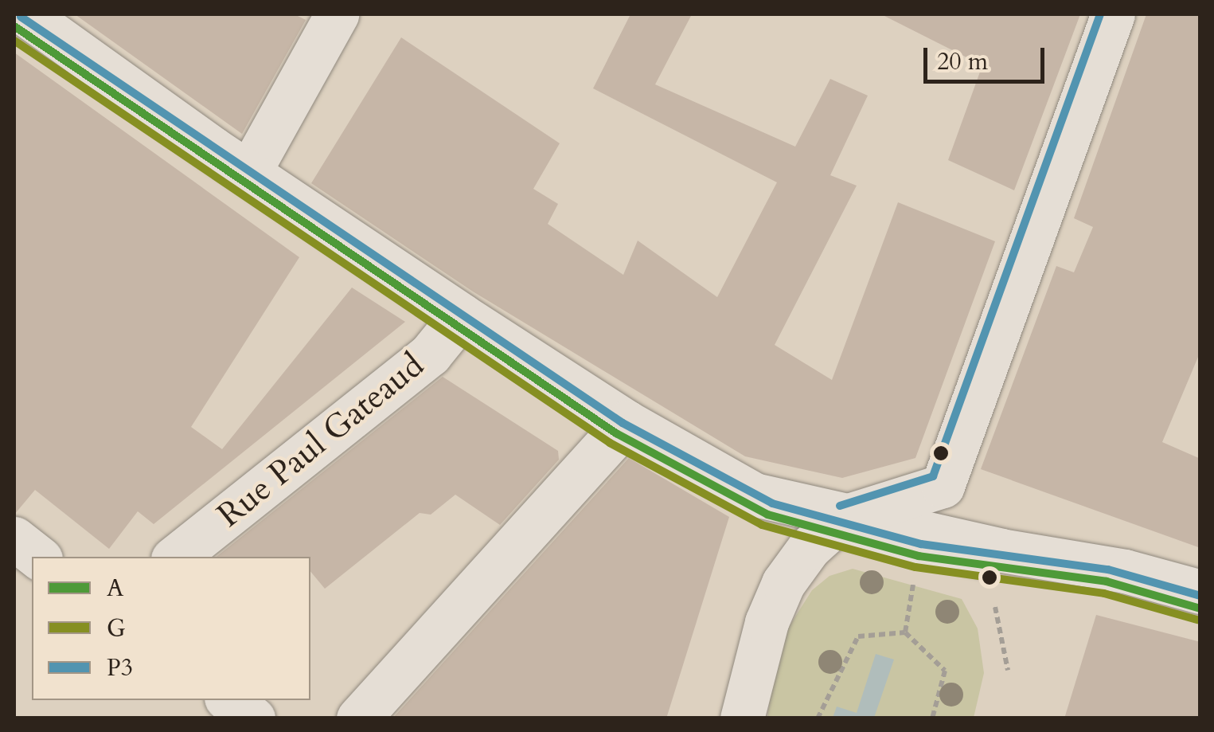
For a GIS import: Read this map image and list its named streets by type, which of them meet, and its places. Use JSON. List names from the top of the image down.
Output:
{
  "streets": {
    "street": ["Rue Paul Gateaud"]
  },
  "lines": ["transit line P3", "transit line A", "transit line G"],
  "legend": ["A", "G", "P3"],
  "scale_bar": "20 m"
}
